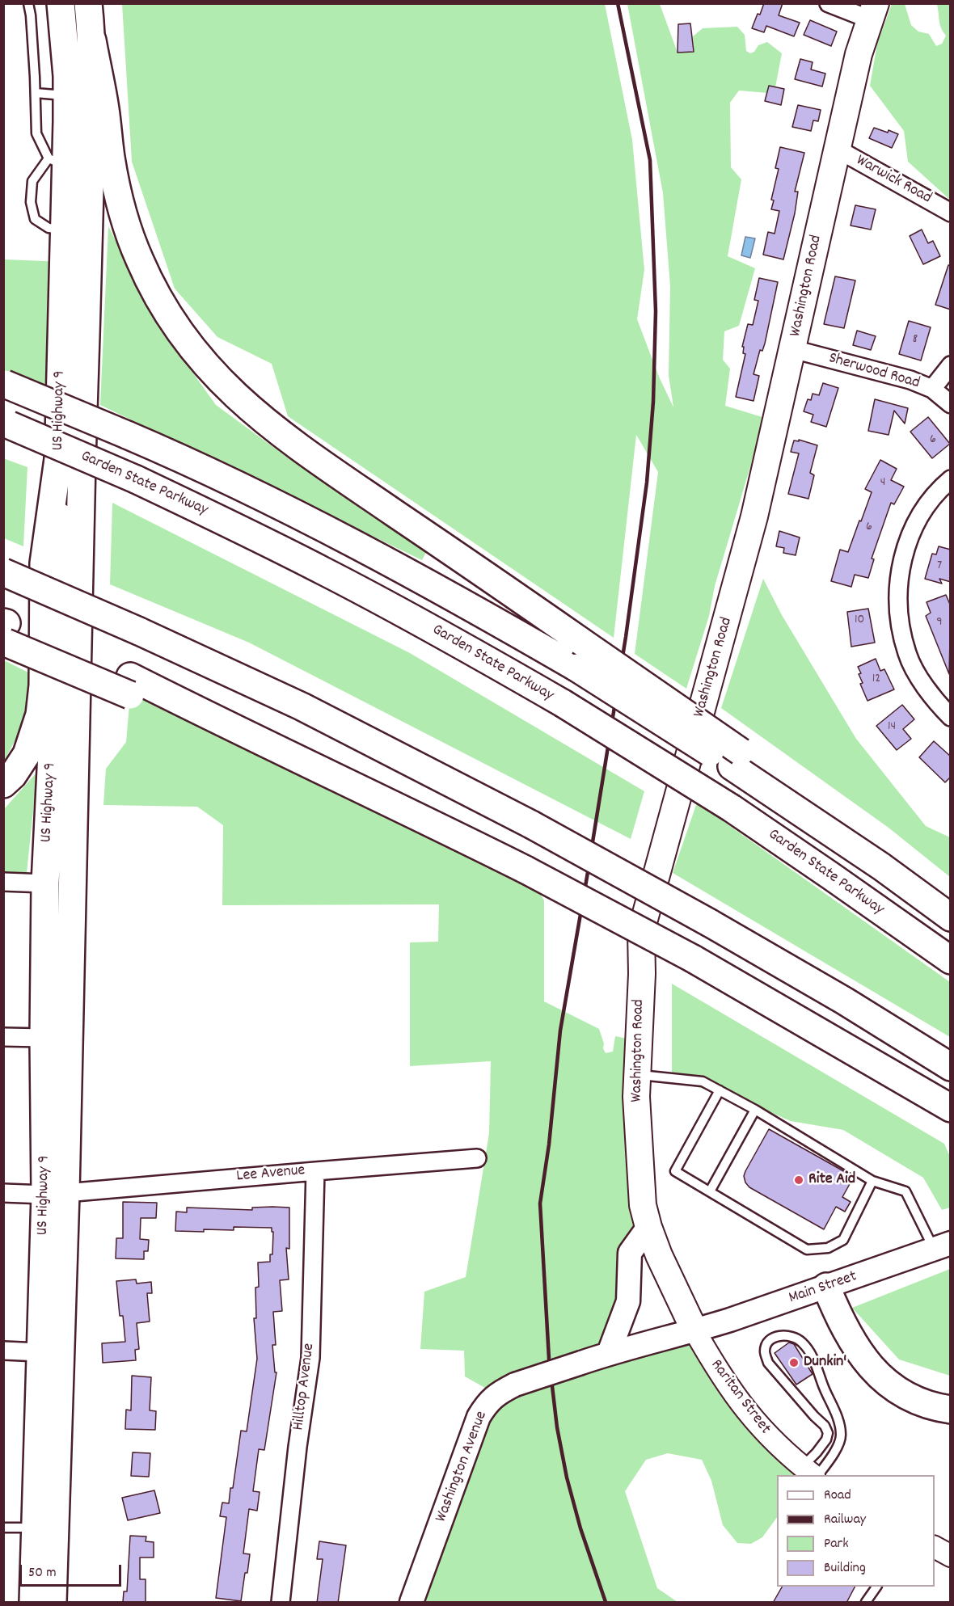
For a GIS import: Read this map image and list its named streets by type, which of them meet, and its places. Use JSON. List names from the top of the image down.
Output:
{
  "streets": {
    "highway": ["US Highway 9", "Garden State Parkway"],
    "main road": ["Washington Road", "Main Street", "Washington Avenue"],
    "street": [
      "Warwick Road",
      "Sherwood Road",
      "Lee Avenue",
      "Hilltop Avenue",
      "Raritan Street"
    ]
  },
  "crossings": [
    ["Warwick Road", "Washington Road"],
    ["Washington Road", "Sherwood Road"],
    ["Washington Road", "Main Street"],
    ["Washington Road", "Raritan Street"],
    ["Washington Road", "Washington Avenue"],
    ["US Highway 9", "Lee Avenue"],
    ["Lee Avenue", "Hilltop Avenue"],
    ["Main Street", "Raritan Street"],
    ["Main Street", "Washington Avenue"],
    ["Raritan Street", "Washington Avenue"]
  ],
  "places": ["Rite Aid", "Dunkin'"],
  "house_numbers": [
    "8",
    "6",
    "4",
    "6",
    "7",
    "10",
    "9",
    "12",
    "14"
  ],
  "legend": [
    "Road",
    "Railway",
    "Park",
    "Building"
  ],
  "scale_bar": "50 m"
}
